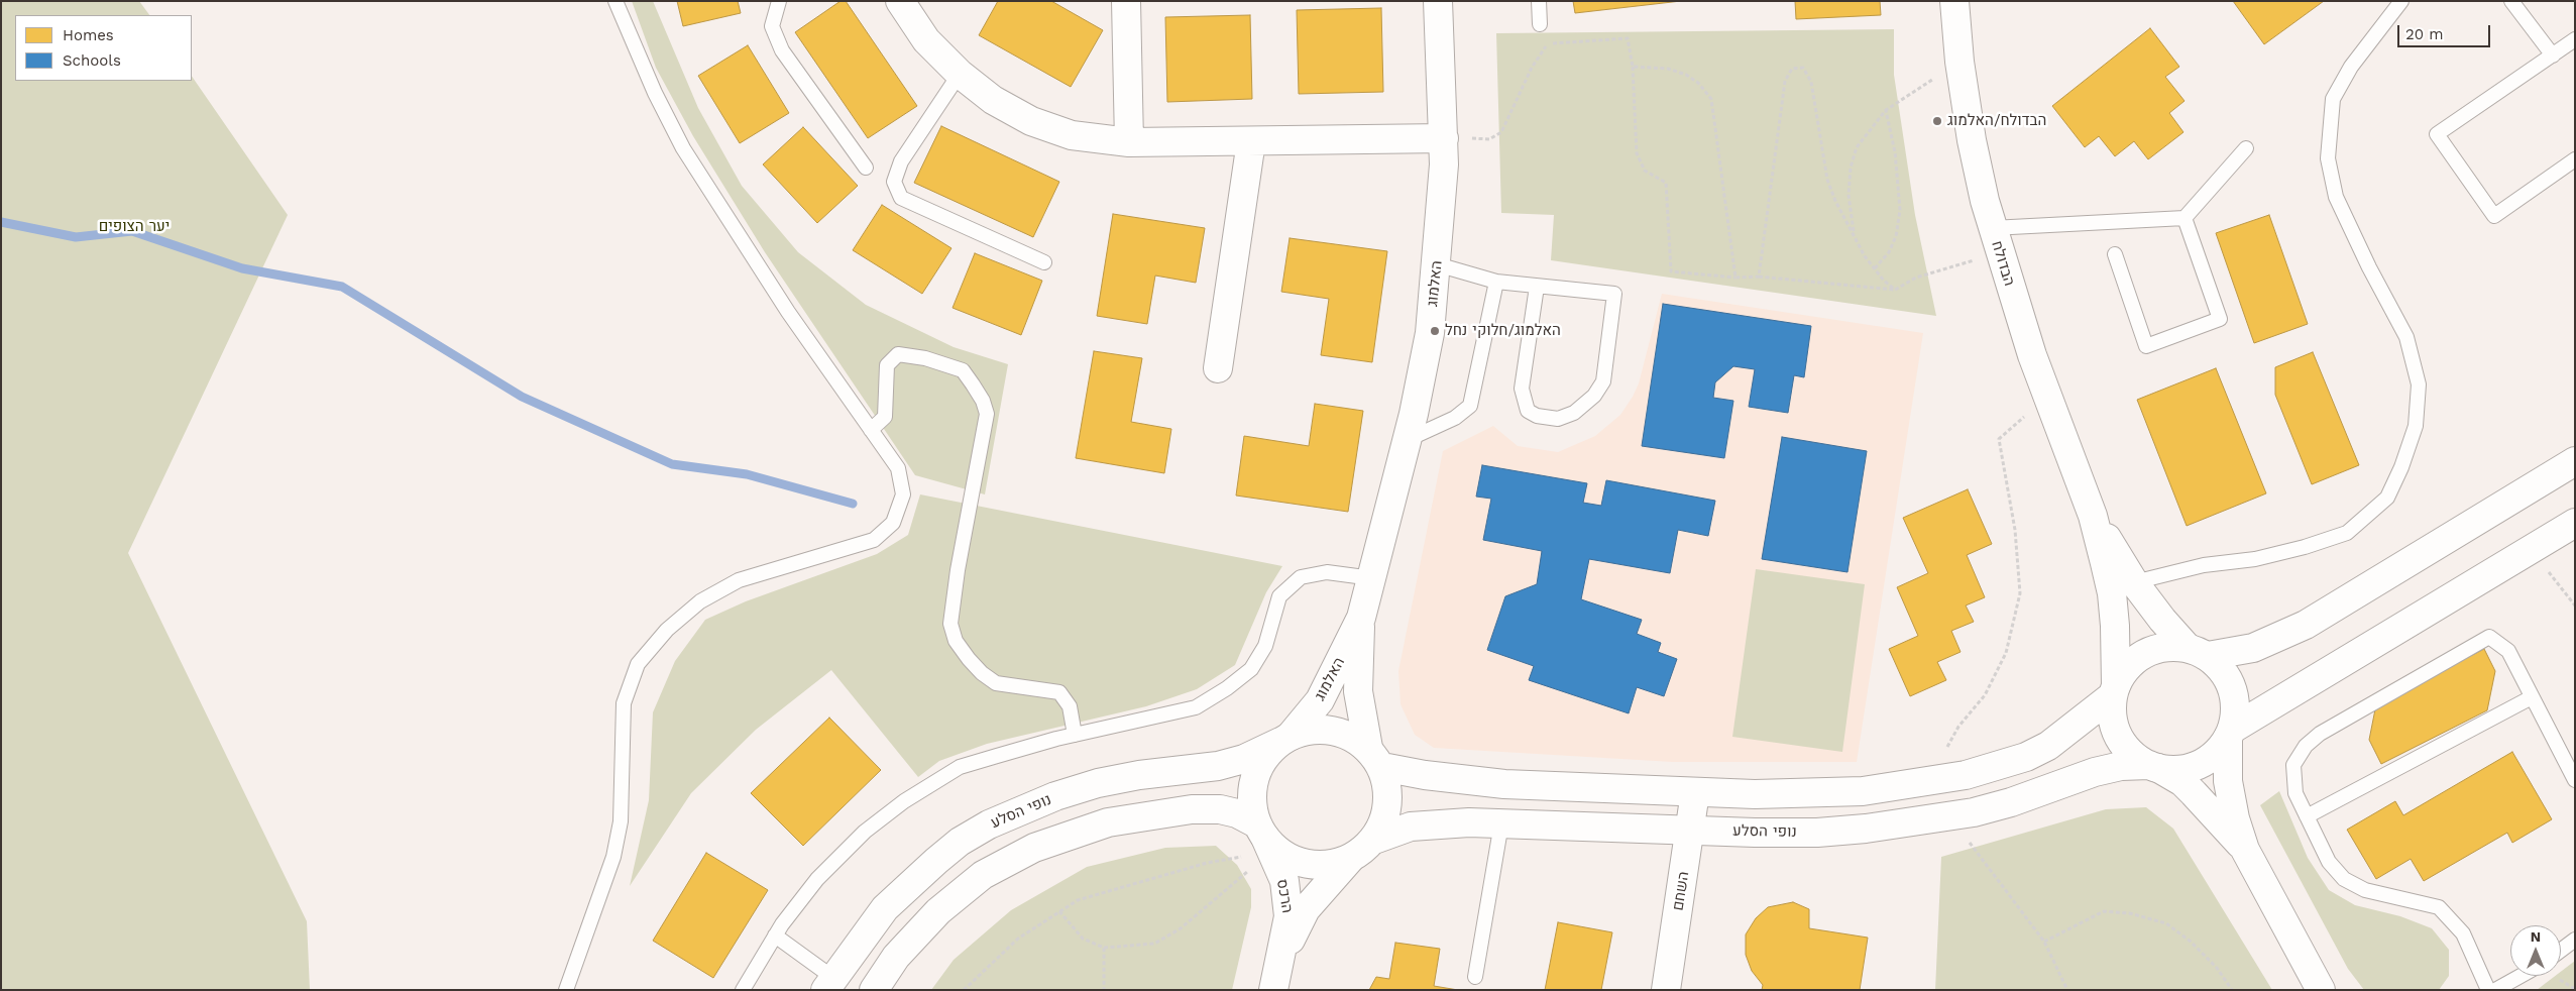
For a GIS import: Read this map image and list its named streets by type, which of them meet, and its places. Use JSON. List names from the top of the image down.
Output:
{
  "streets": {
    "street": [
      "הבדולח",
      "האלמוג",
      "נופי הסלע",
      "השחם",
      "הרכס"
    ]
  },
  "crossings": [
    ["הבדולח", "נופי הסלע"],
    ["האלמוג", "נופי הסלע"],
    ["האלמוג", "הרכס"],
    ["נופי הסלע", "השחם"],
    ["נופי הסלע", "הרכס"]
  ],
  "parks": ["יער הצופים"],
  "places": ["הבדולח/האלמוג", "האלמוג/חלוקי נחל"],
  "legend": ["Homes", "Schools"],
  "scale_bar": "20 m",
  "north": "top"
}
